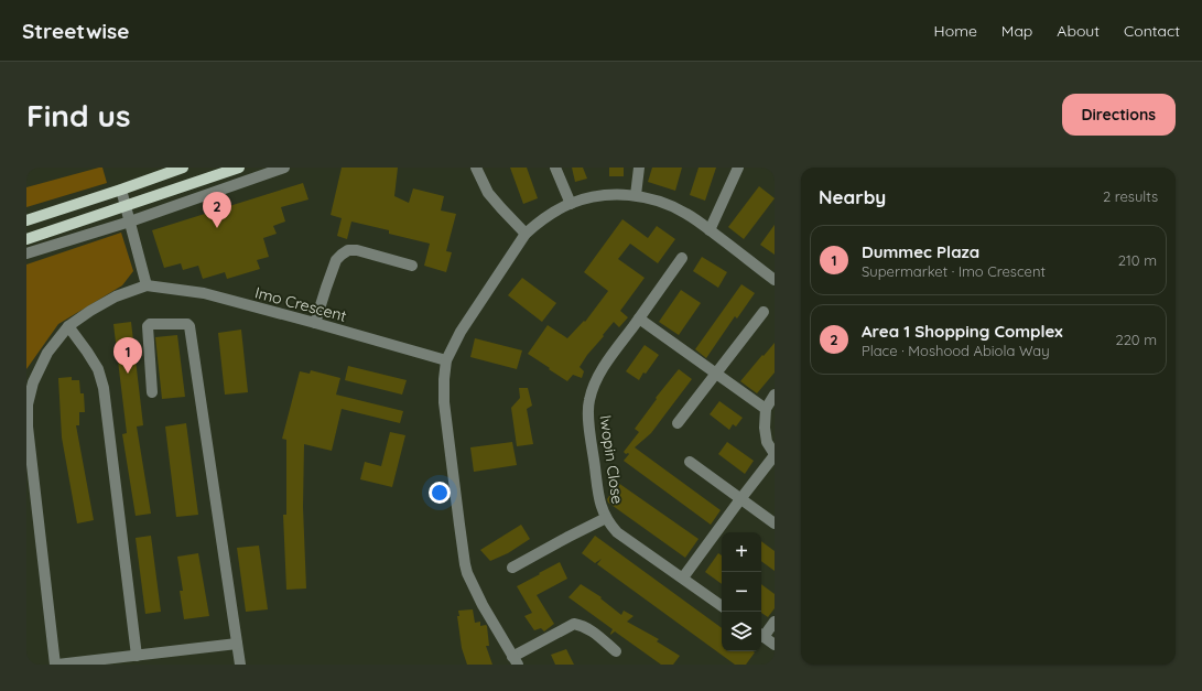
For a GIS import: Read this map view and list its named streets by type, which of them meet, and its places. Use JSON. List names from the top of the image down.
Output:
{
  "streets": {
    "street": ["Imo Crescent", "Iwopin Close"]
  },
  "page": {
    "header": "Streetwise",
    "nav": [
      "Home",
      "Map",
      "About",
      "Contact"
    ],
    "buttons": "Directions",
    "title": "Find us",
    "heading": ["Nearby", "2 results"],
    "pins": ["2", "1"],
    "list": [
      {
        "mark": "1",
        "name": "Dummec Plaza",
        "note": "Supermarket · Imo Crescent",
        "value": "210 m"
      },
      {
        "mark": "2",
        "name": "Area 1 Shopping Complex",
        "note": "Place · Moshood Abiola Way",
        "value": "220 m"
      }
    ],
    "map_buttons": ["+", "−"]
  }
}
